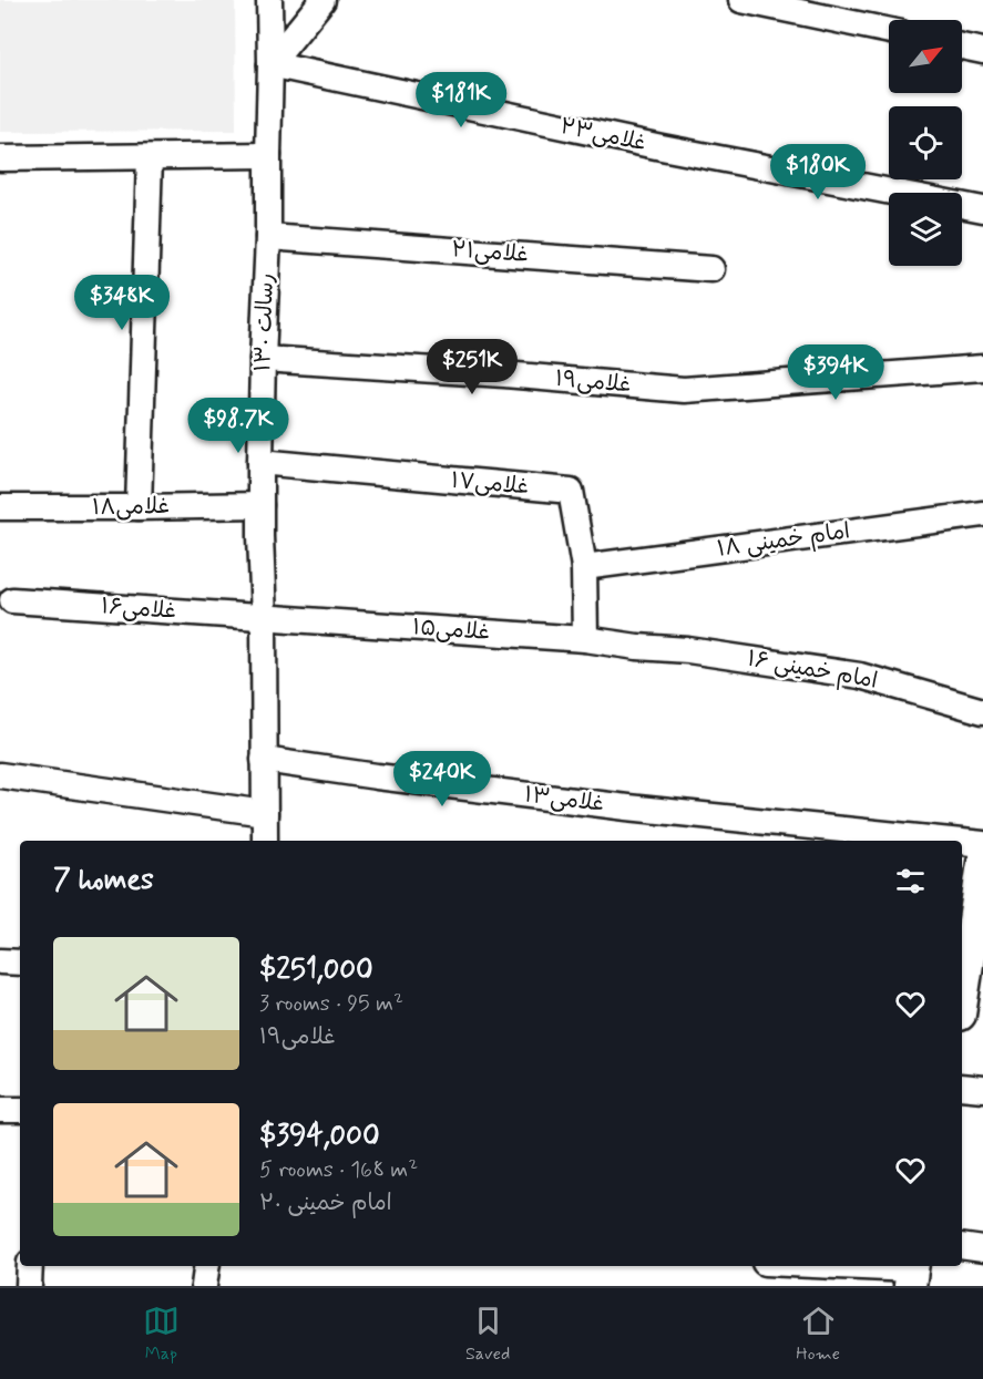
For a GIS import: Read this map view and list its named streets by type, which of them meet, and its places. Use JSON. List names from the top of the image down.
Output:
{
  "streets": {
    "street": [
      "غلامی۲۳",
      "غلامی۲۱",
      "رسالت ۱۳۰",
      "غلامی۱۹",
      "غلامی۱۷",
      "غلامی۱۸",
      "امام خمینی ۱۸",
      "غلامی۱۶",
      "غلامی۱۵",
      "امام خمینی ۱۶",
      "غلامی۱۳"
    ]
  },
  "crossings": [
    ["غلامی۲۳", "رسالت ۱۳۰"],
    ["غلامی۲۱", "رسالت ۱۳۰"],
    ["رسالت ۱۳۰", "غلامی۱۹"],
    ["رسالت ۱۳۰", "غلامی۱۷"],
    ["رسالت ۱۳۰", "غلامی۱۸"],
    ["رسالت ۱۳۰", "غلامی۱۶"],
    ["رسالت ۱۳۰", "غلامی۱۵"],
    ["رسالت ۱۳۰", "غلامی۱۳"],
    ["غلامی۱۷", "امام خمینی ۱۸"],
    ["غلامی۱۷", "غلامی۱۵"],
    ["غلامی۱۶", "غلامی۱۵"],
    ["غلامی۱۵", "امام خمینی ۱۶"]
  ],
  "north": "top right",
  "page": {
    "price": [
      "$181K",
      "$180K",
      "$348K",
      "$251K",
      "$394K",
      "$98.7K",
      "$240K"
    ],
    "heading": "7 homes",
    "list": [
      {
        "name": "$251,000",
        "note": "3 rooms · 95 m² · غلامی۱۹"
      },
      {
        "name": "$394,000",
        "note": "5 rooms · 168 m² · امام خمینی ۲۰"
      }
    ],
    "tabs": ["Map", "Saved", "Home"]
  }
}
